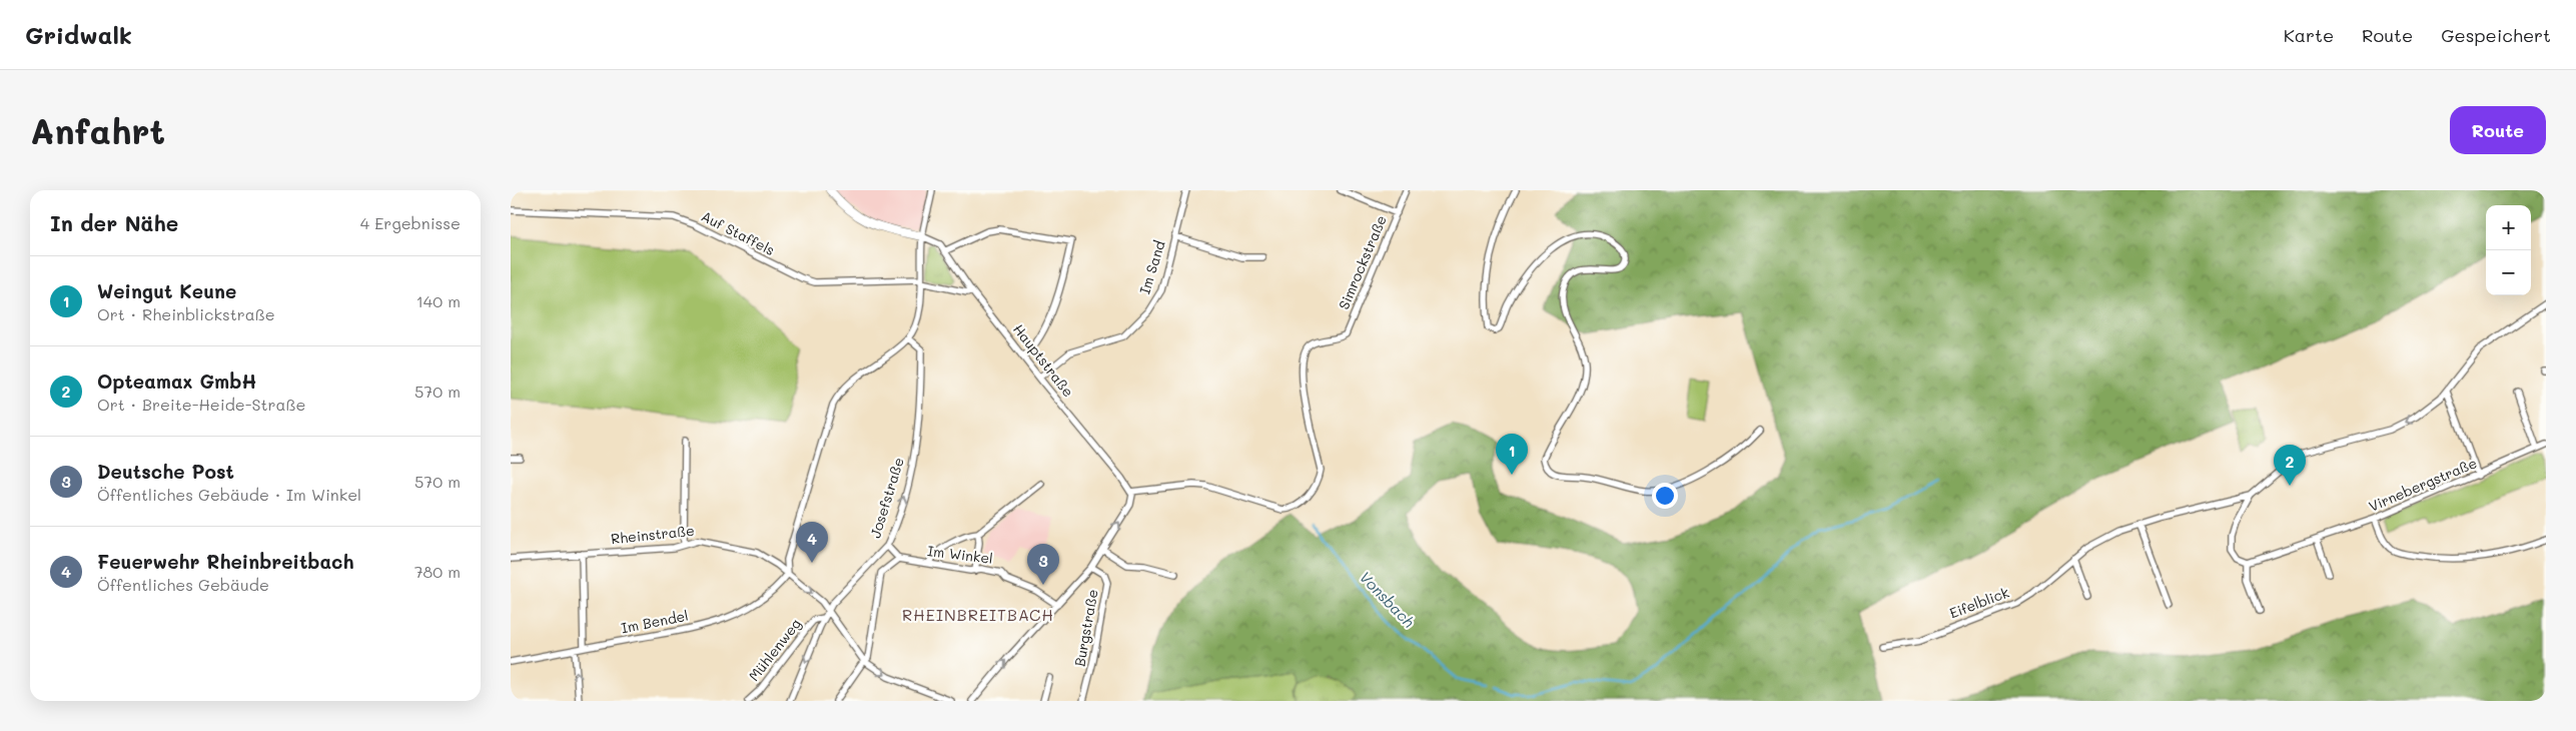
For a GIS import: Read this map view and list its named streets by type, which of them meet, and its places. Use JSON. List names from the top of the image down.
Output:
{
  "streets": {
    "street": [
      "Auf Staffels",
      "Simrockstraße",
      "Im Sand",
      "Hauptstraße",
      "Virnebergstraße",
      "Josefstraße",
      "Rheinstraße",
      "Im Winkel",
      "Eifelblick",
      "Im Bendel",
      "Burgstraße",
      "Mühlenweg"
    ]
  },
  "crossings": [
    ["Auf Staffels", "Hauptstraße"],
    ["Simrockstraße", "Hauptstraße"],
    ["Im Sand", "Hauptstraße"],
    ["Josefstraße", "Rheinstraße"],
    ["Josefstraße", "Mühlenweg"],
    ["Rheinstraße", "Im Bendel"]
  ],
  "districts": ["RHEINBREITBACH"],
  "water": ["Vonsbach"],
  "page": {
    "header": "Gridwalk",
    "nav": ["Karte", "Route", "Gespeichert"],
    "buttons": "Route",
    "title": "Anfahrt",
    "heading": ["In der Nähe", "4 Ergebnisse"],
    "map_buttons": ["+", "−"],
    "list": [
      {
        "mark": "1",
        "name": "Weingut Keune",
        "note": "Ort · Rheinblickstraße",
        "value": "140 m"
      },
      {
        "mark": "2",
        "name": "Opteamax GmbH",
        "note": "Ort · Breite-Heide-Straße",
        "value": "570 m"
      },
      {
        "mark": "3",
        "name": "Deutsche Post",
        "note": "Öffentliches Gebäude · Im Winkel",
        "value": "570 m"
      },
      {
        "mark": "4",
        "name": "Feuerwehr Rheinbreitbach",
        "note": "Öffentliches Gebäude",
        "value": "780 m"
      }
    ],
    "pins": [
      "1",
      "2",
      "4",
      "3"
    ]
  }
}
